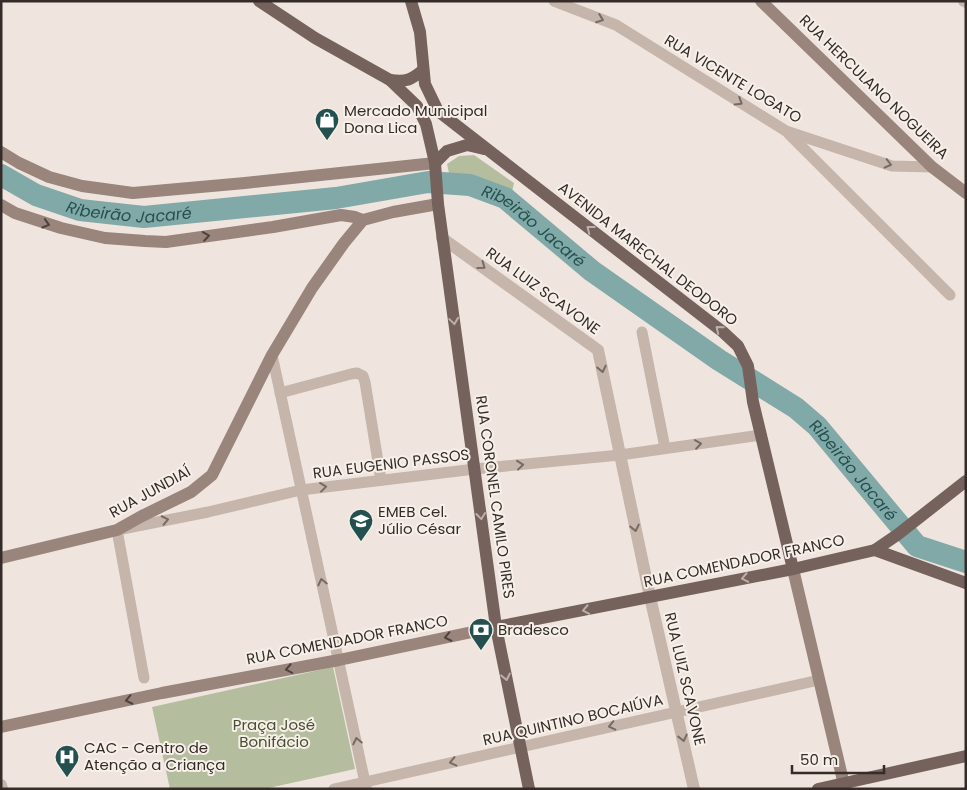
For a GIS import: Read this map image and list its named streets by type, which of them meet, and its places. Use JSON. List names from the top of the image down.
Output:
{
  "streets": {
    "main road": [
      "RUA HERCULANO NOGUEIRA",
      "AVENIDA MARECHAL DEODORO",
      "RUA JUNDIAÍ",
      "RUA CORONEL CAMILO PIRES",
      "RUA COMENDADOR FRANCO"
    ],
    "street": [
      "RUA VICENTE LOGATO",
      "RUA LUIZ SCAVONE",
      "RUA EUGENIO PASSOS",
      "RUA QUINTINO BOCAIÚVA"
    ]
  },
  "crossings": [
    ["RUA VICENTE LOGATO", "RUA HERCULANO NOGUEIRA"],
    ["AVENIDA MARECHAL DEODORO", "RUA EUGENIO PASSOS"],
    ["AVENIDA MARECHAL DEODORO", "RUA COMENDADOR FRANCO"],
    ["AVENIDA MARECHAL DEODORO", "RUA QUINTINO BOCAIÚVA"],
    ["RUA LUIZ SCAVONE", "RUA EUGENIO PASSOS"],
    ["RUA LUIZ SCAVONE", "RUA CORONEL CAMILO PIRES"],
    ["RUA LUIZ SCAVONE", "RUA COMENDADOR FRANCO"],
    ["RUA LUIZ SCAVONE", "RUA QUINTINO BOCAIÚVA"],
    ["RUA EUGENIO PASSOS", "RUA JUNDIAÍ"],
    ["RUA EUGENIO PASSOS", "RUA CORONEL CAMILO PIRES"],
    ["RUA CORONEL CAMILO PIRES", "RUA COMENDADOR FRANCO"],
    ["RUA CORONEL CAMILO PIRES", "RUA QUINTINO BOCAIÚVA"]
  ],
  "one_way": [
    "AVENIDA MARECHAL DEODORO",
    "RUA LUIZ SCAVONE",
    "RUA EUGENIO PASSOS",
    "RUA CORONEL CAMILO PIRES",
    "RUA COMENDADOR FRANCO",
    "RUA QUINTINO BOCAIÚVA"
  ],
  "water": ["Ribeirão Jacaré"],
  "parks": ["Praça José Bonifácio"],
  "places": {
    "shop": ["Mercado Municipal Dona Lica"],
    "school or university": ["EMEB Cel. Júlio César"],
    "bank": ["Bradesco"],
    "hospital": ["CAC - Centro de Atenção a Criança"]
  },
  "scale_bar": "50 m"
}
